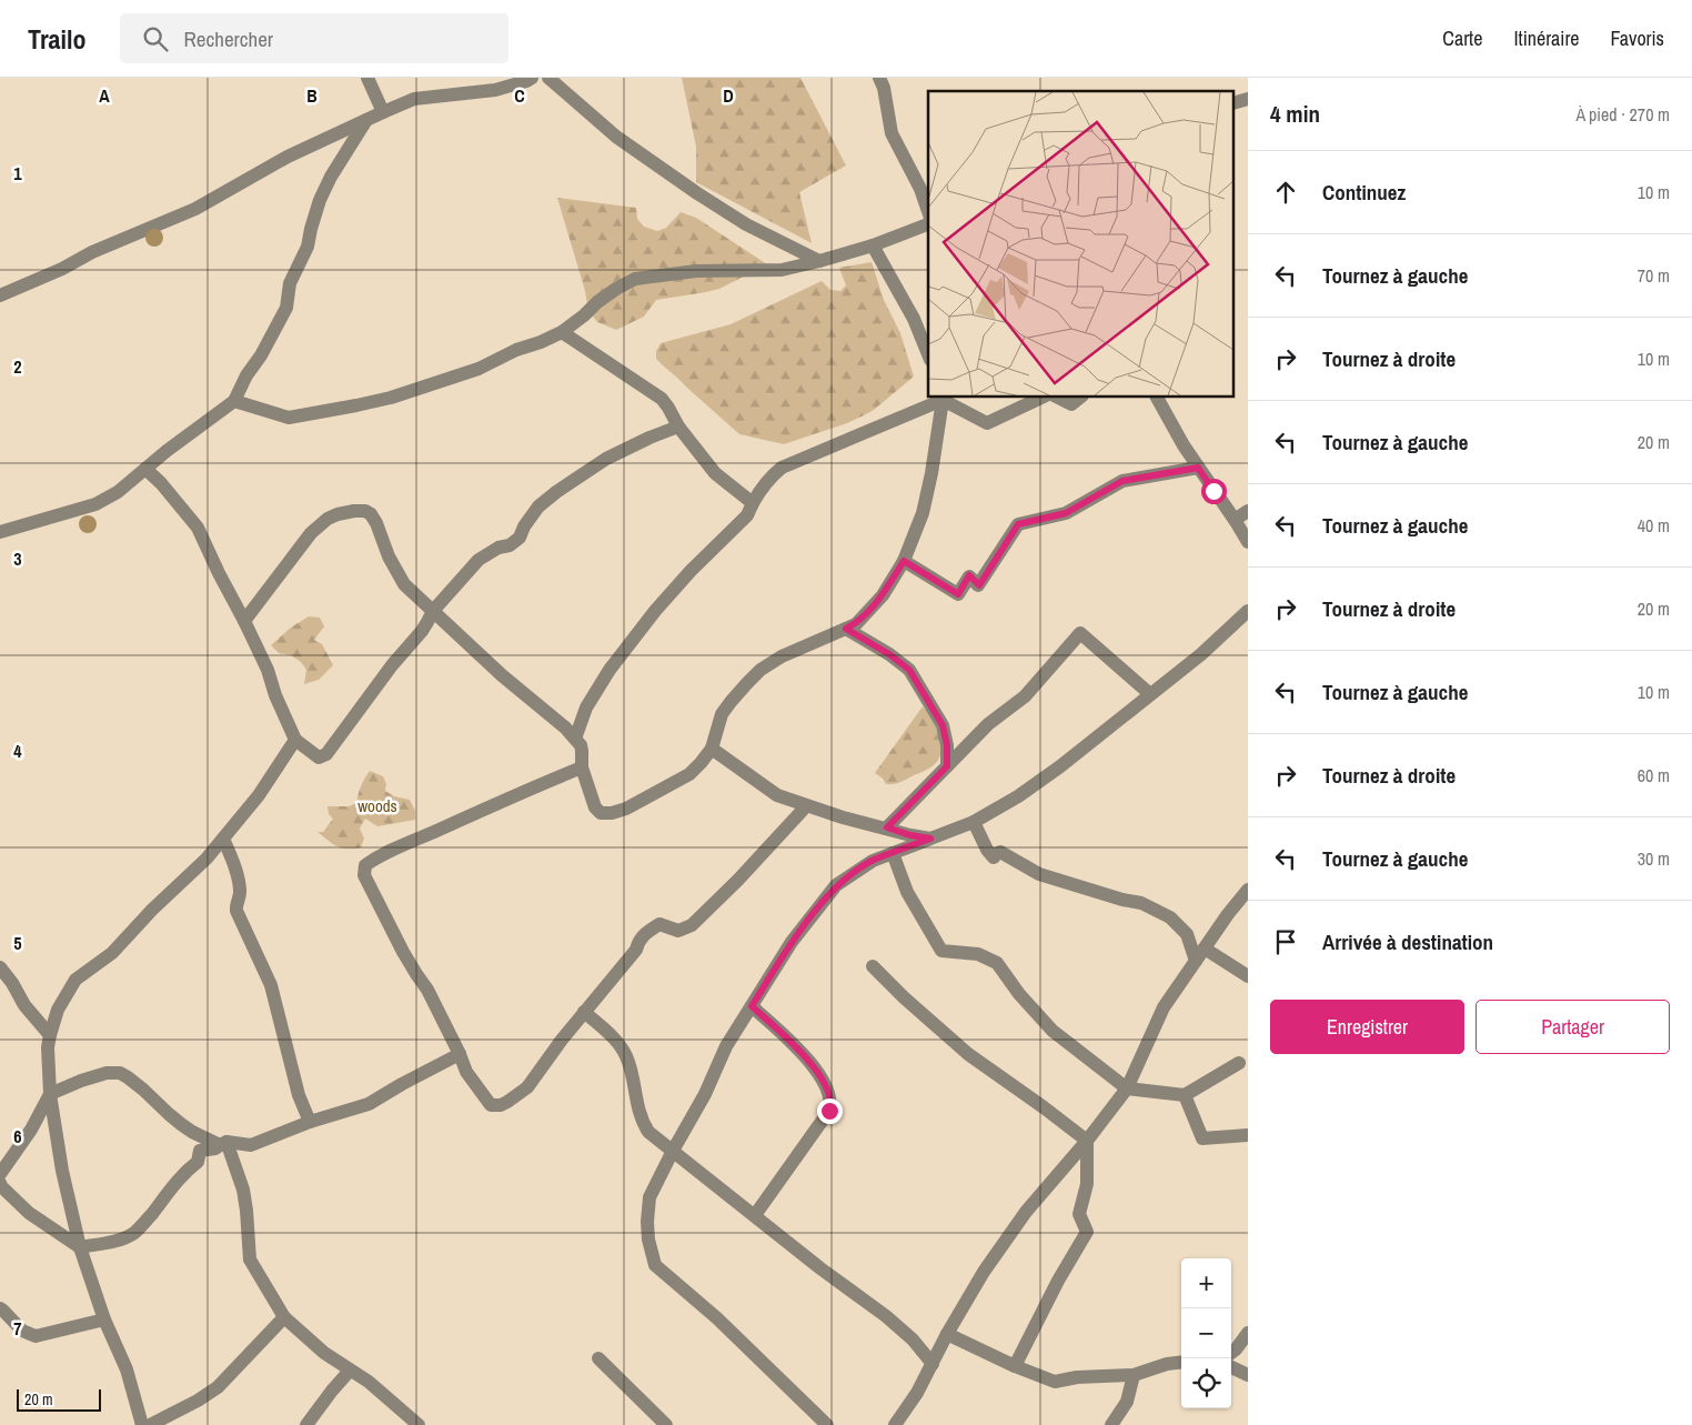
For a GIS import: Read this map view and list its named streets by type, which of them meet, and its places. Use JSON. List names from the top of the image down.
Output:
{
  "parks": ["woods"],
  "scale_bar": "20 m",
  "page": {
    "header": "Trailo",
    "search": "Rechercher",
    "nav": ["Carte", "Itinéraire", "Favoris"],
    "heading": ["4 min", "À pied · 270 m"],
    "list": [
      ["Continuez", "10 m"],
      ["Tournez à gauche", "70 m"],
      ["Tournez à droite", "10 m"],
      ["Tournez à gauche", "20 m"],
      ["Tournez à gauche", "40 m"],
      ["Tournez à droite", "20 m"],
      ["Tournez à gauche", "10 m"],
      ["Tournez à droite", "60 m"],
      ["Tournez à gauche", "30 m"],
      "Arrivée à destination"
    ],
    "buttons": ["Enregistrer", "Partager"],
    "map_buttons": ["+", "−"],
    "scale": "20 m"
  },
  "grid": {
    "columns": [
      "A",
      "B",
      "C",
      "D"
    ],
    "rows": [
      "1",
      "2",
      "3",
      "4",
      "5",
      "6",
      "7"
    ]
  }
}
